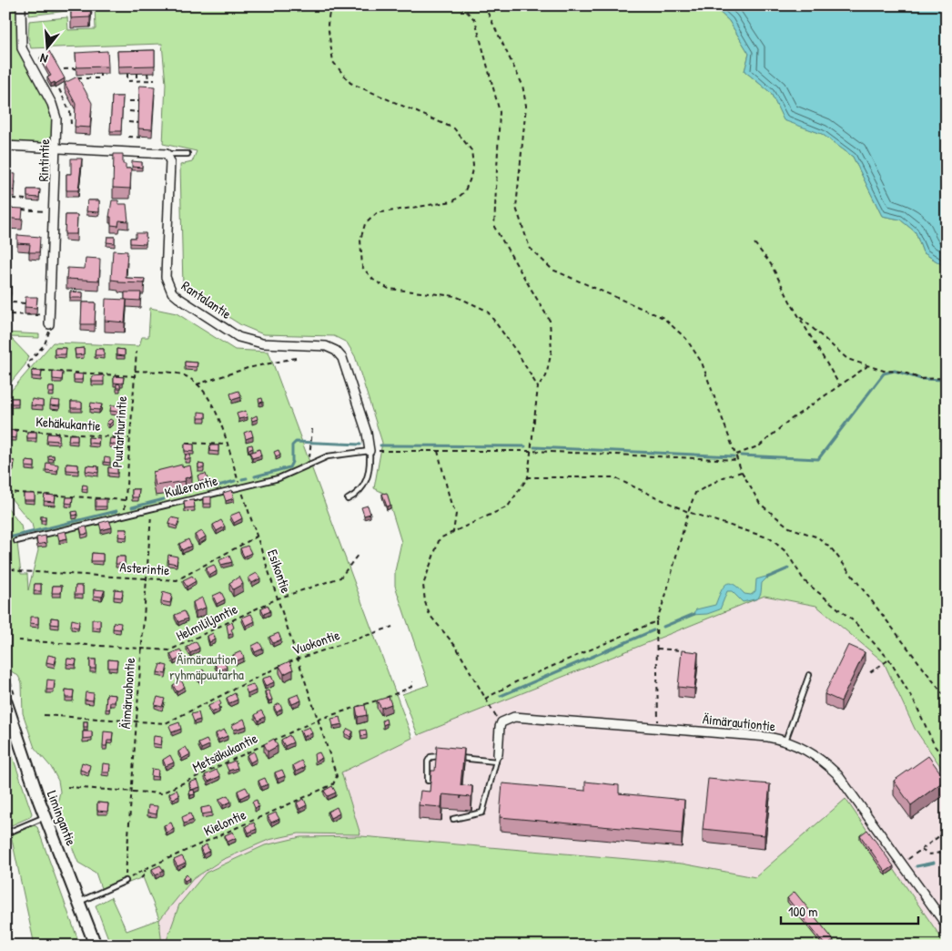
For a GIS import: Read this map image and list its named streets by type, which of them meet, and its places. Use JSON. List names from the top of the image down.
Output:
{
  "streets": {
    "main road": ["Limingantie"],
    "street": ["Rintintie", "Rantalantie", "Äimärautiontie"],
    "lane": ["Kullerontie"],
    "path": [
      "Kehäkukantie",
      "Puutarhurintie",
      "Asterintie",
      "Esikontie",
      "Helmililjantie",
      "Vuokontie",
      "Äimäruohontie",
      "Metsäkukantie",
      "Kielontie"
    ]
  },
  "crossings": [
    ["Rantalantie", "Kullerontie"],
    ["Kehäkukantie", "Puutarhurintie"],
    ["Puutarhurintie", "Kullerontie"],
    ["Puutarhurintie", "Esikontie"],
    ["Kullerontie", "Esikontie"],
    ["Kullerontie", "Äimäruohontie"],
    ["Asterintie", "Esikontie"],
    ["Asterintie", "Äimäruohontie"],
    ["Esikontie", "Helmililjantie"],
    ["Esikontie", "Vuokontie"],
    ["Esikontie", "Metsäkukantie"],
    ["Esikontie", "Kielontie"],
    ["Helmililjantie", "Äimäruohontie"],
    ["Vuokontie", "Äimäruohontie"],
    ["Äimäruohontie", "Metsäkukantie"],
    ["Äimäruohontie", "Kielontie"]
  ],
  "parks": ["Äimäraution ryhmäpuutarha"],
  "scale_bar": "100 m",
  "north": "bottom"
}
